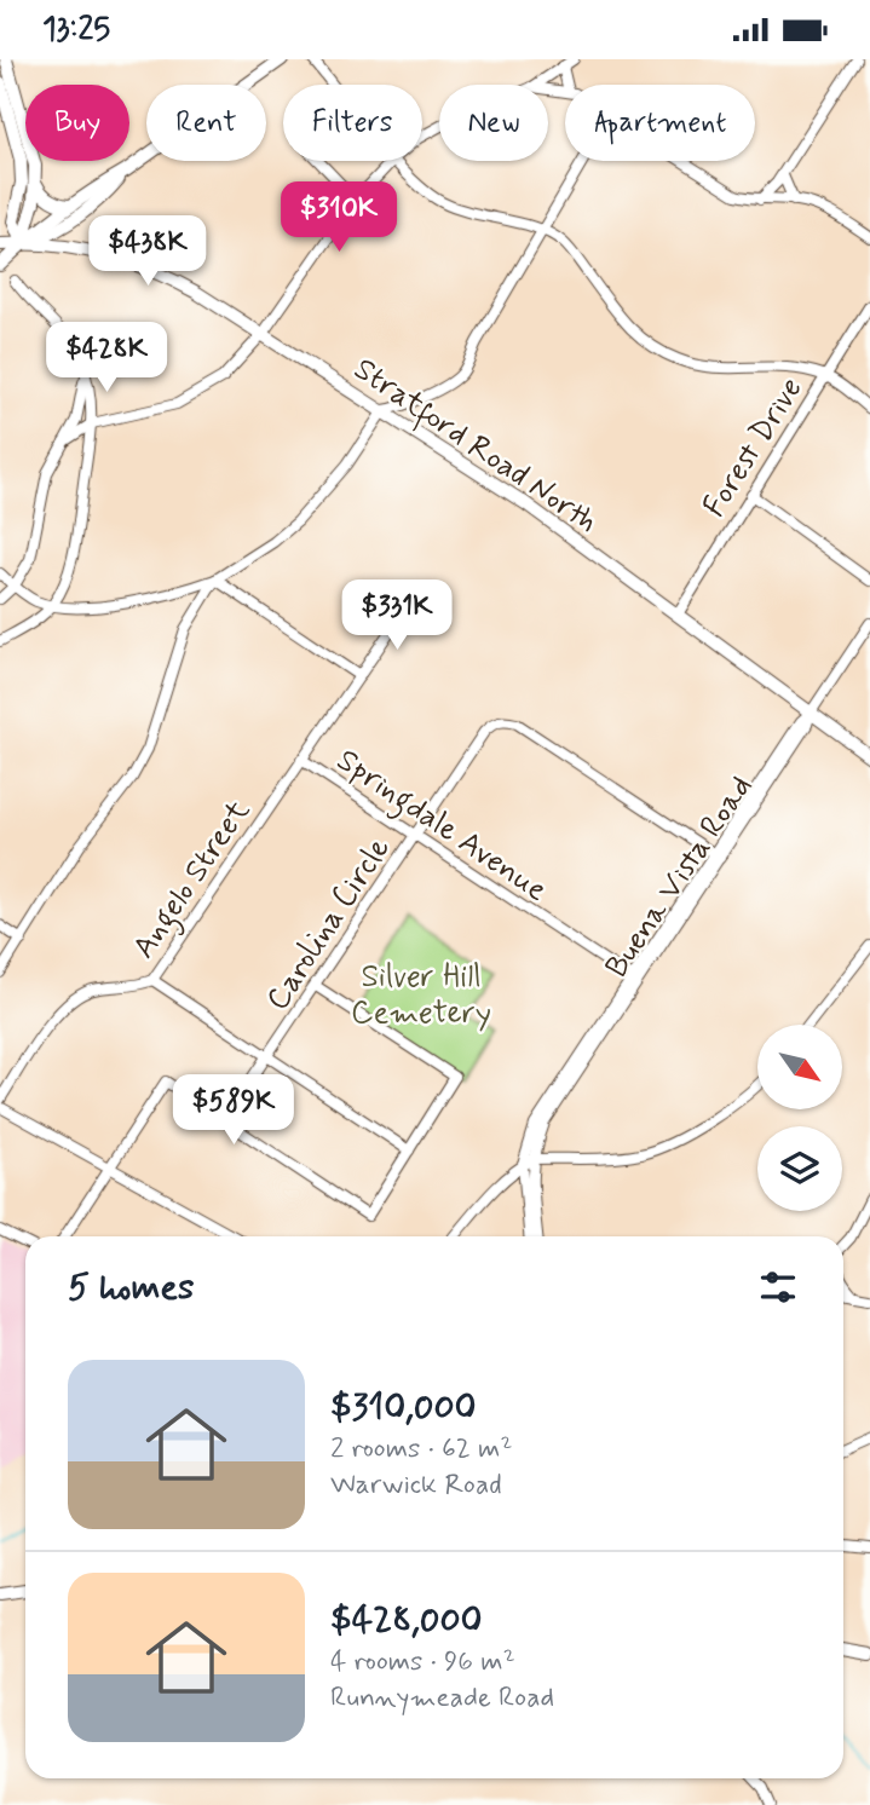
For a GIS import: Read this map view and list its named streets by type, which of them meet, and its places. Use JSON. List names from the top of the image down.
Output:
{
  "streets": {
    "main road": ["Stratford Road North"],
    "street": [
      "Forest Drive",
      "Springdale Avenue",
      "Buena Vista Road",
      "Angelo Street",
      "Carolina Circle"
    ]
  },
  "crossings": [
    ["Stratford Road North", "Forest Drive"],
    ["Stratford Road North", "Buena Vista Road"],
    ["Springdale Avenue", "Buena Vista Road"],
    ["Springdale Avenue", "Angelo Street"],
    ["Springdale Avenue", "Carolina Circle"],
    ["Buena Vista Road", "Carolina Circle"]
  ],
  "parks": ["Silver Hill Cemetery"],
  "north": "bottom right",
  "page": {
    "status": "13:25",
    "chip": [
      "Buy",
      "Rent",
      "Filters",
      "New",
      "Apartment"
    ],
    "price": [
      "$310K",
      "$438K",
      "$428K",
      "$331K",
      "$589K"
    ],
    "heading": "5 homes",
    "list": [
      {
        "name": "$310,000",
        "note": "2 rooms · 62 m² · Warwick Road"
      },
      {
        "name": "$428,000",
        "note": "4 rooms · 96 m² · Runnymeade Road"
      }
    ]
  }
}
